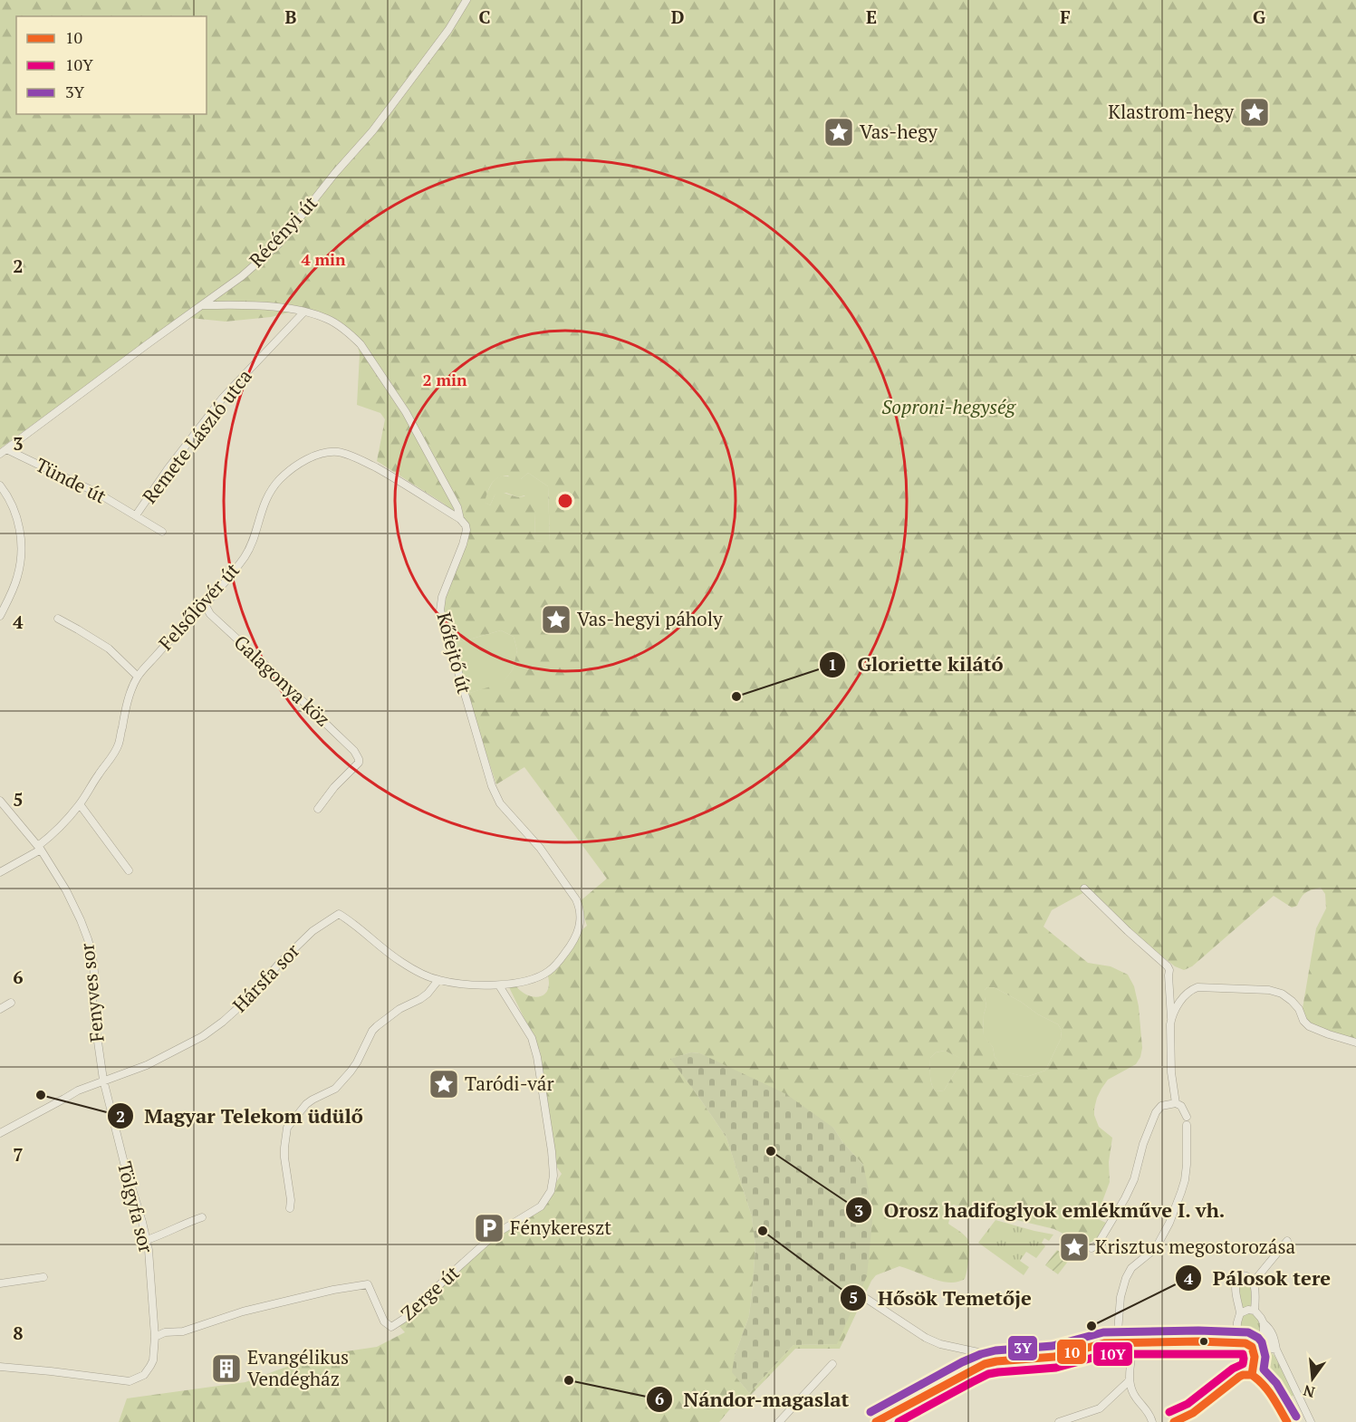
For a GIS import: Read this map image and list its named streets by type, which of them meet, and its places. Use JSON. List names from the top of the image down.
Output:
{
  "streets": {
    "street": [
      "Récényi út",
      "Remete László utca",
      "Tünde út",
      "Felsőlövér út",
      "Kőfejtő út",
      "Galagonya köz",
      "Hársfa sor",
      "Fenyves sor",
      "Tölgyfa sor",
      "Zerge út"
    ]
  },
  "crossings": [
    ["Récényi út", "Tünde út"],
    ["Récényi út", "Kőfejtő út"],
    ["Remete László utca", "Tünde út"],
    ["Remete László utca", "Kőfejtő út"],
    ["Felsőlövér út", "Kőfejtő út"],
    ["Felsőlövér út", "Galagonya köz"],
    ["Felsőlövér út", "Fenyves sor"],
    ["Kőfejtő út", "Hársfa sor"],
    ["Hársfa sor", "Fenyves sor"],
    ["Hársfa sor", "Tölgyfa sor"],
    ["Hársfa sor", "Zerge út"],
    ["Fenyves sor", "Tölgyfa sor"],
    ["Tölgyfa sor", "Zerge út"]
  ],
  "parks": ["Soproni-hegység"],
  "places": {
    "place": [
      "Klastrom-hegy",
      "Vas-hegy",
      "Vas-hegyi páholy",
      "Taródi-vár",
      "Krisztus megostorozása"
    ],
    "other": [
      "Gloriette kilátó",
      "Magyar Telekom üdülő",
      "Orosz hadifoglyok emlékműve I. vh.",
      "Hősök Temetője",
      "Pálosok tere",
      "Nándor-magaslat"
    ],
    "parking": ["Fénykereszt"],
    "building": ["Evangélikus Vendégház"]
  },
  "lines": ["transit line 3Y", "transit line 10", "transit line 10Y"],
  "legend": ["10", "10Y", "3Y"],
  "north": "bottom",
  "grid": {
    "columns": [
      "B",
      "C",
      "D",
      "E",
      "F",
      "G"
    ],
    "rows": [
      "2",
      "3",
      "4",
      "5",
      "6",
      "7",
      "8"
    ]
  },
  "rings": ["4 min", "2 min"]
}
